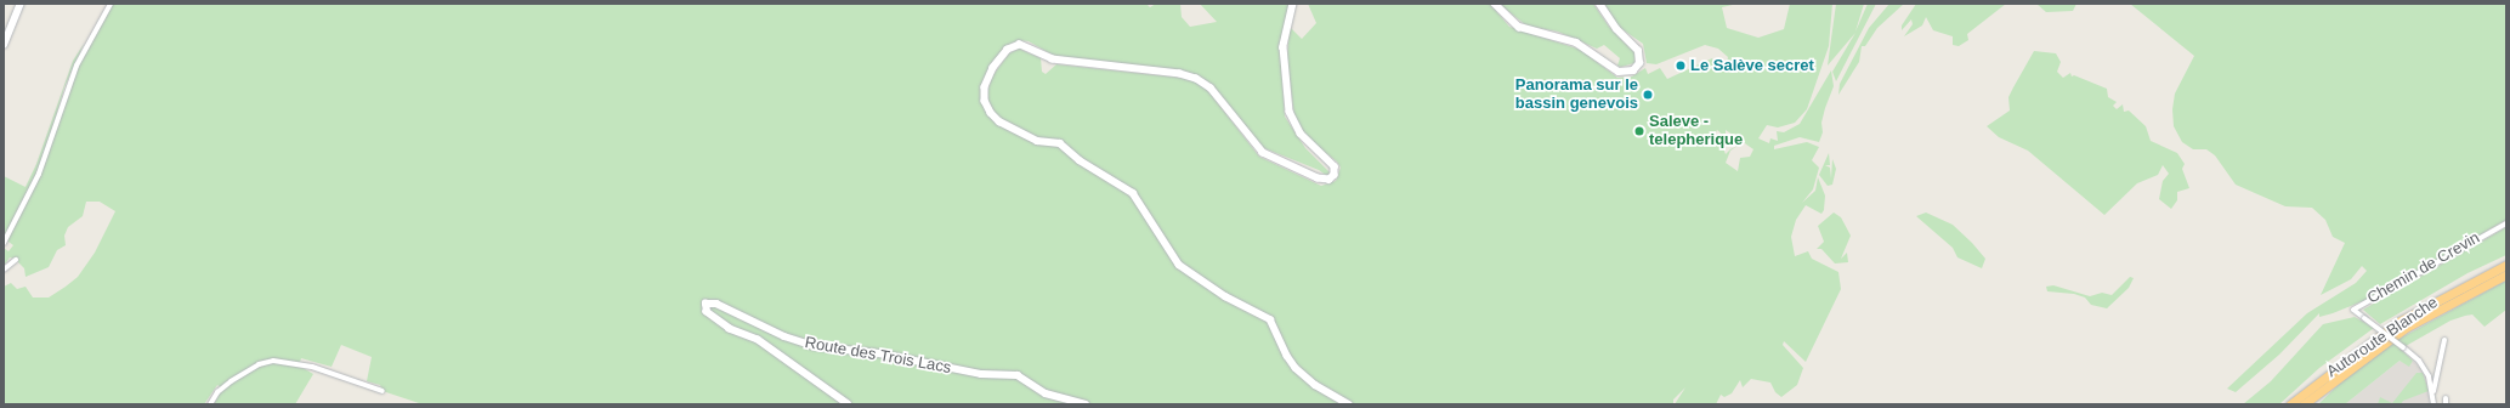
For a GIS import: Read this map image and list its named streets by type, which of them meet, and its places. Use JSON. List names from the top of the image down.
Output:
{
  "streets": {
    "highway": ["Autoroute Blanche"],
    "street": ["Chemin de Crevin", "Route des Trois Lacs"]
  },
  "places": ["Le Salève secret", "Panorama sur le bassin genevois", "Saleve - telepherique"]
}
